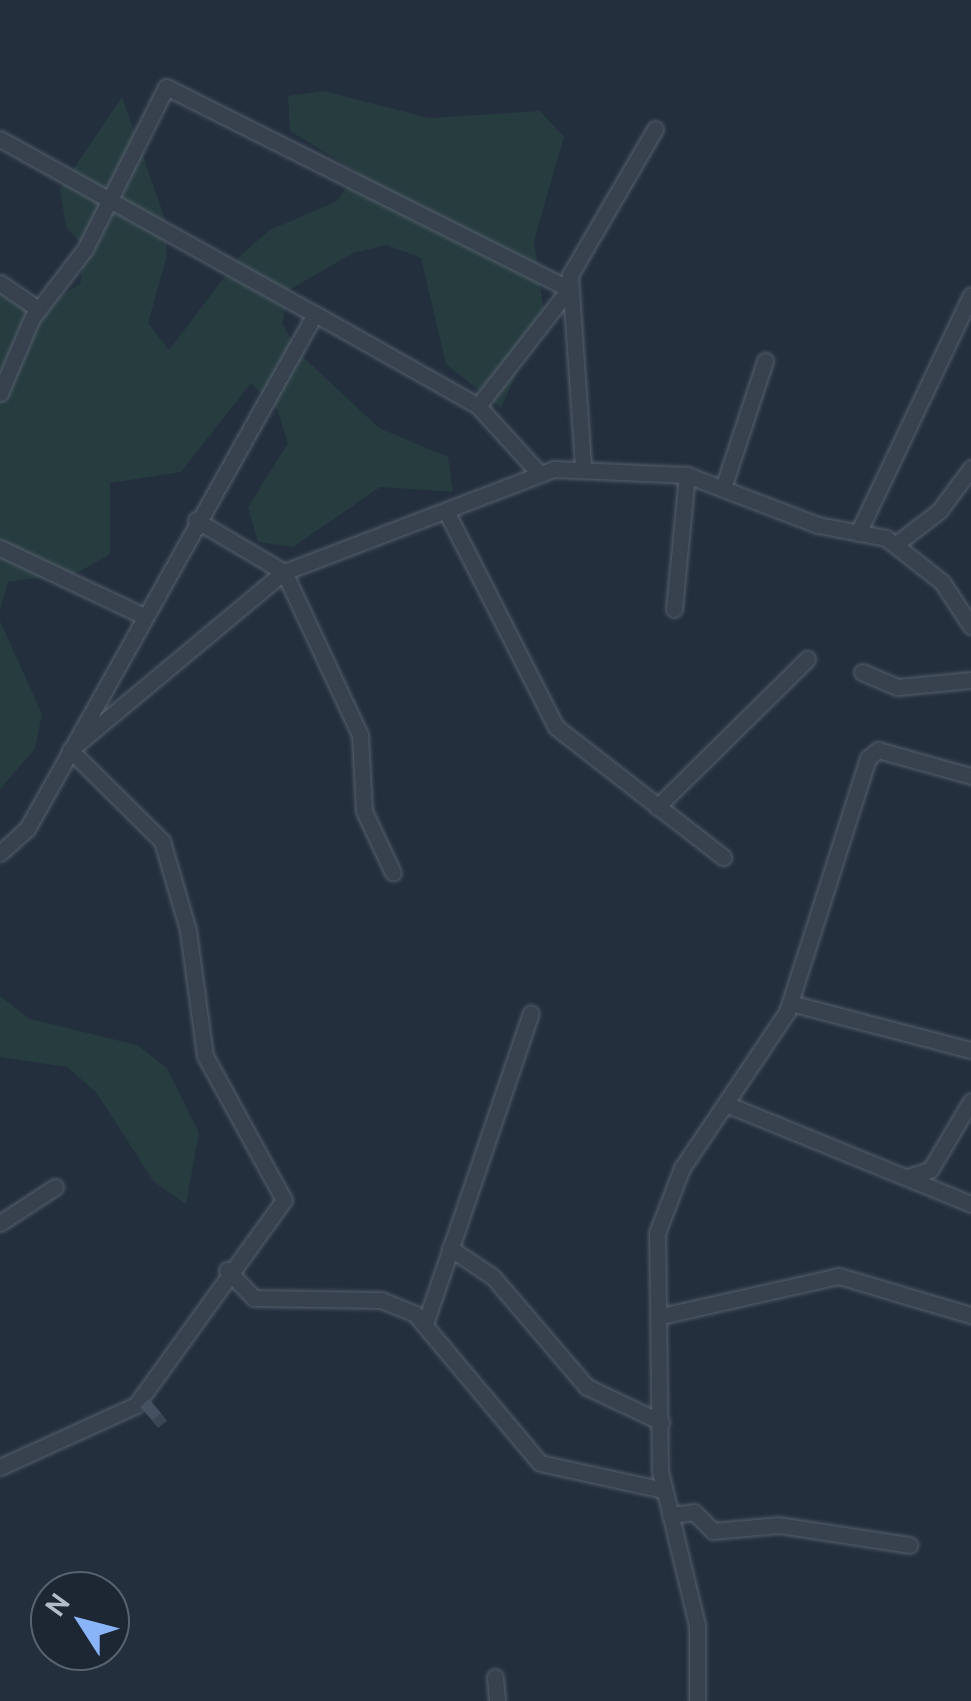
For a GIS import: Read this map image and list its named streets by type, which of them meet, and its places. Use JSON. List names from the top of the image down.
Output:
{
  "north": "top left"
}
